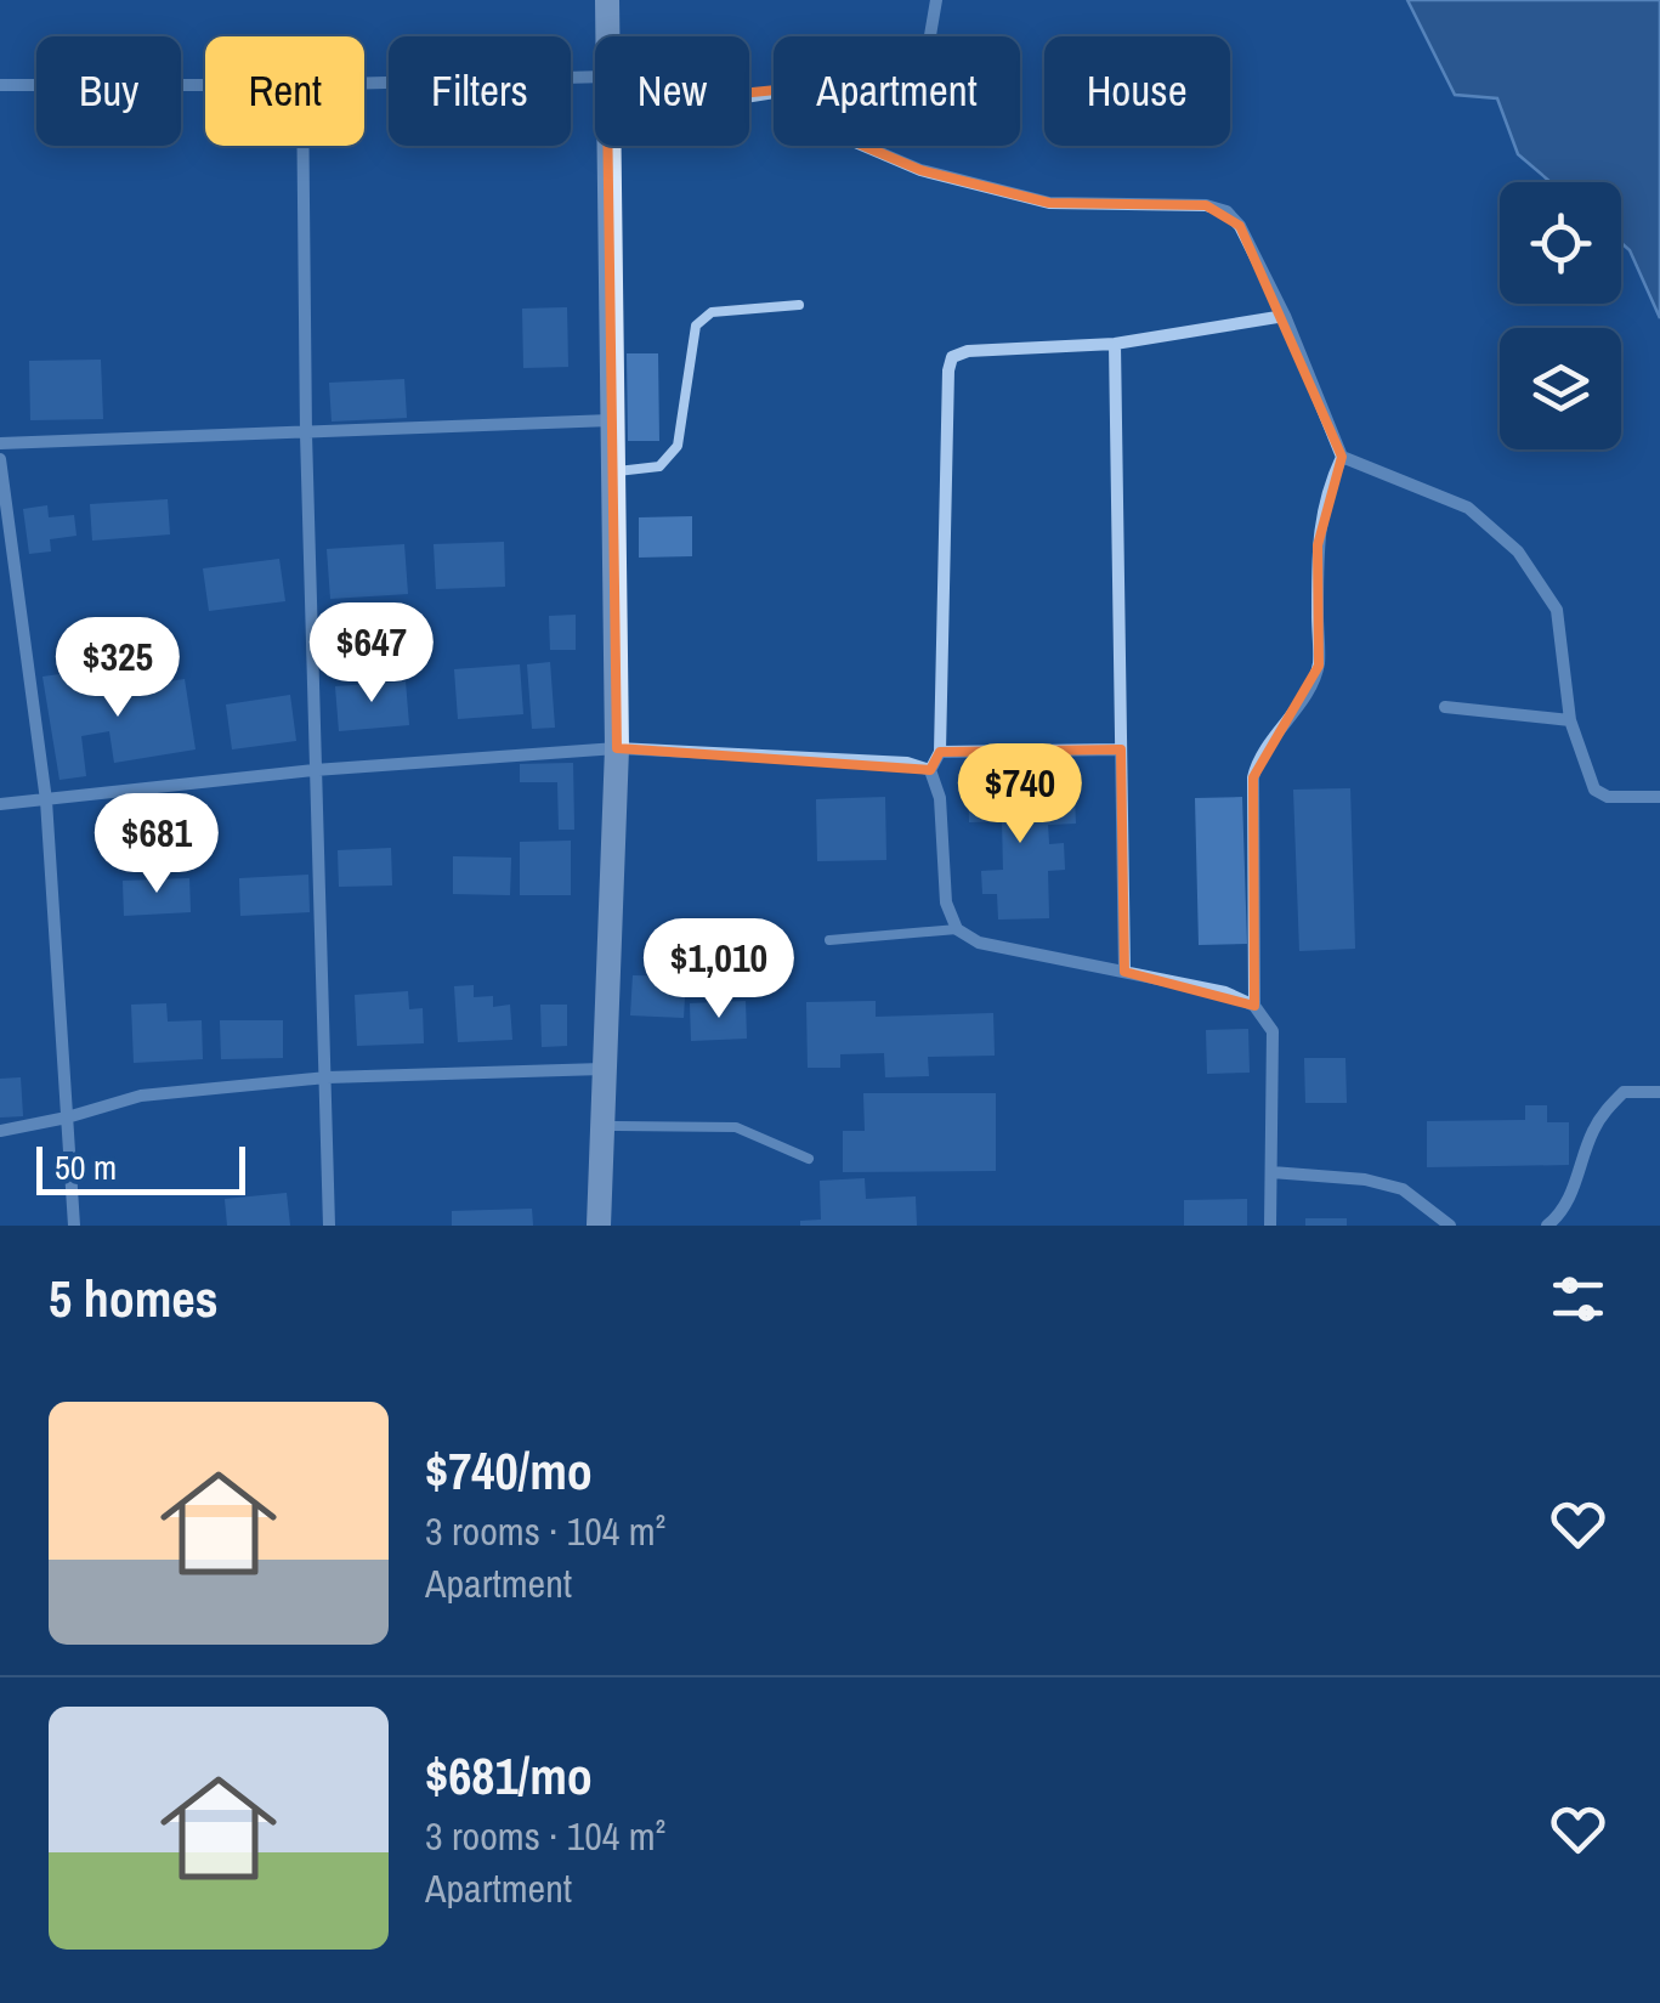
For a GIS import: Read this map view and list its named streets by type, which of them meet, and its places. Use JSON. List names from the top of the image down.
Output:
{
  "scale_bar": "50 m",
  "page": {
    "chip": [
      "Buy",
      "Rent",
      "Filters",
      "New",
      "Apartment",
      "House"
    ],
    "price": [
      "$647",
      "$325",
      "$740",
      "$681",
      "$1,010"
    ],
    "scale": "50 m",
    "heading": "5 homes",
    "list": [
      {
        "name": "$740/mo",
        "note": "3 rooms · 104 m² · Apartment"
      },
      {
        "name": "$681/mo",
        "note": "3 rooms · 104 m² · Apartment"
      }
    ]
  }
}
